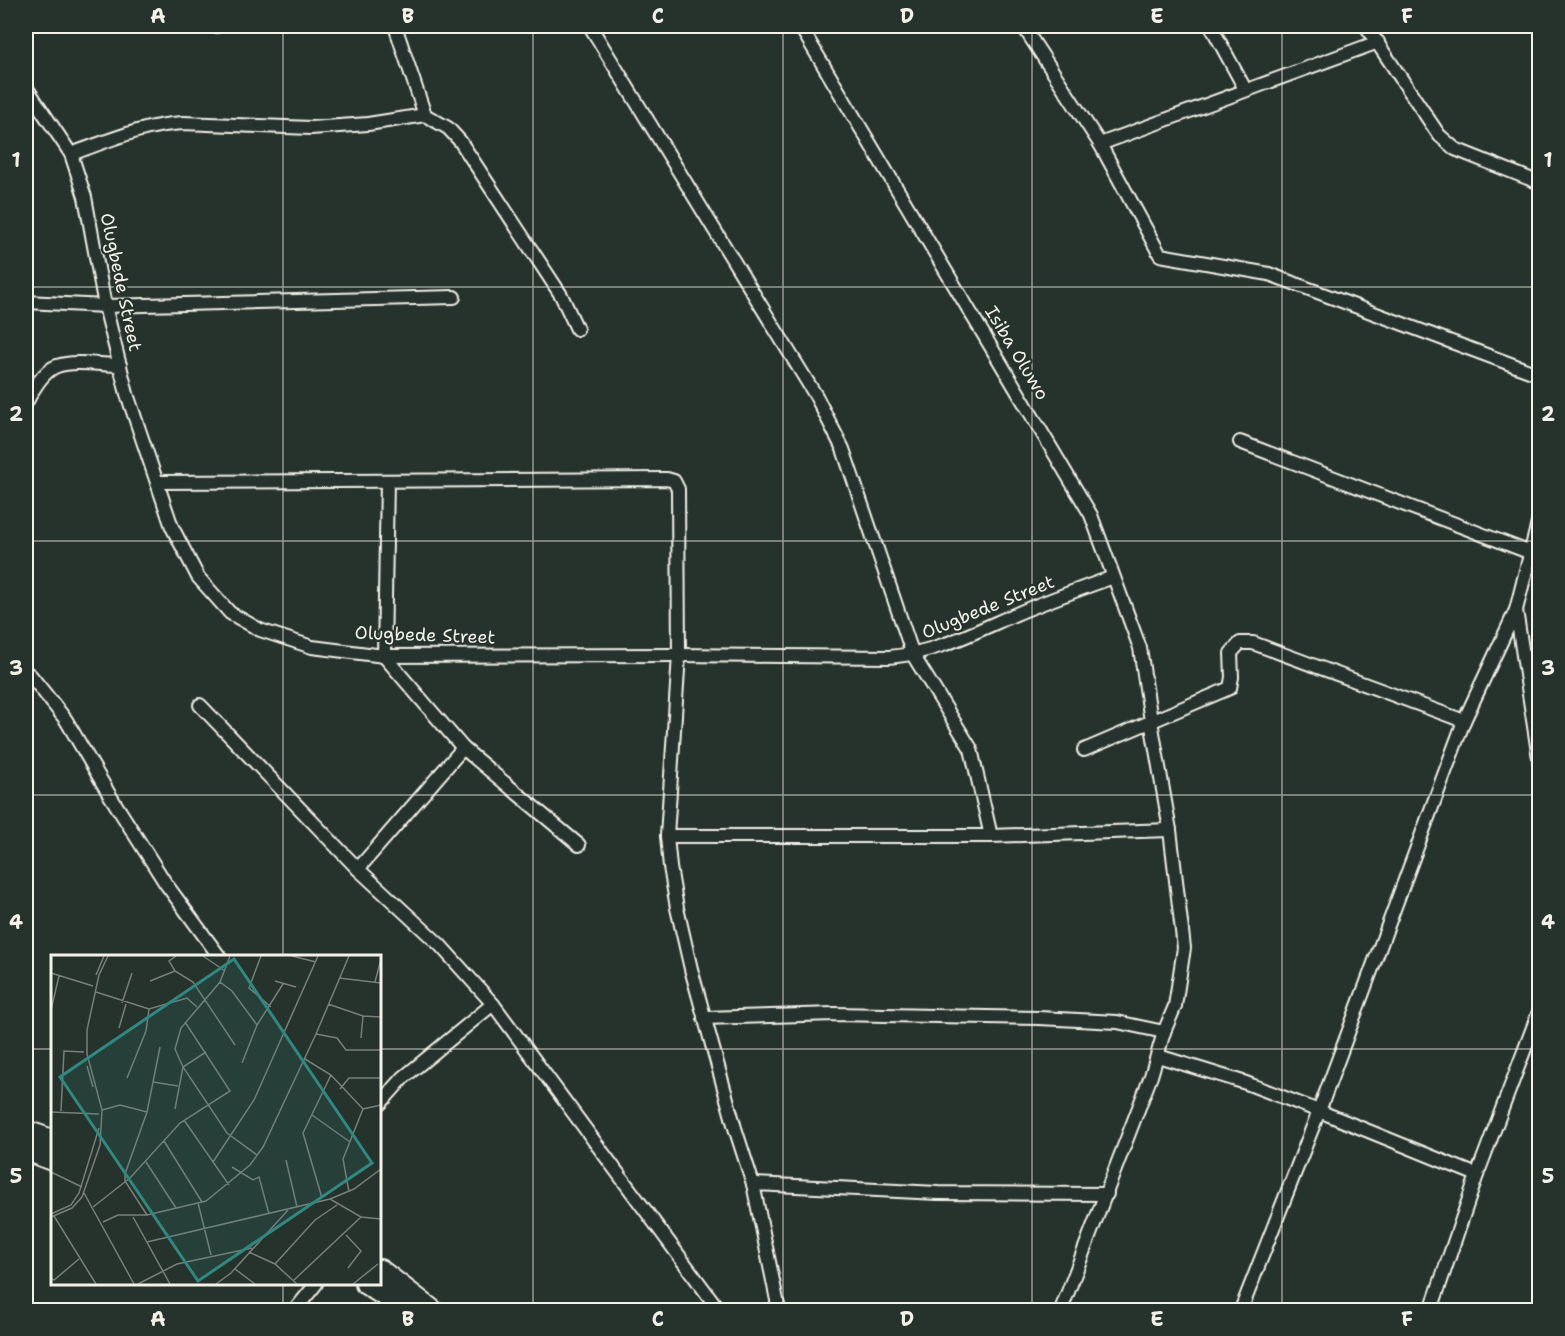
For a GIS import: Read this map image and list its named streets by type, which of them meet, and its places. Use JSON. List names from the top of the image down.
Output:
{
  "streets": {
    "street": ["Olugbede Street", "Isiba Oluwo"]
  },
  "crossings": [
    ["Olugbede Street", "Isiba Oluwo"]
  ],
  "grid": {
    "columns": [
      "A",
      "B",
      "C",
      "D",
      "E",
      "F"
    ],
    "rows": [
      "1",
      "2",
      "3",
      "4",
      "5"
    ]
  }
}
